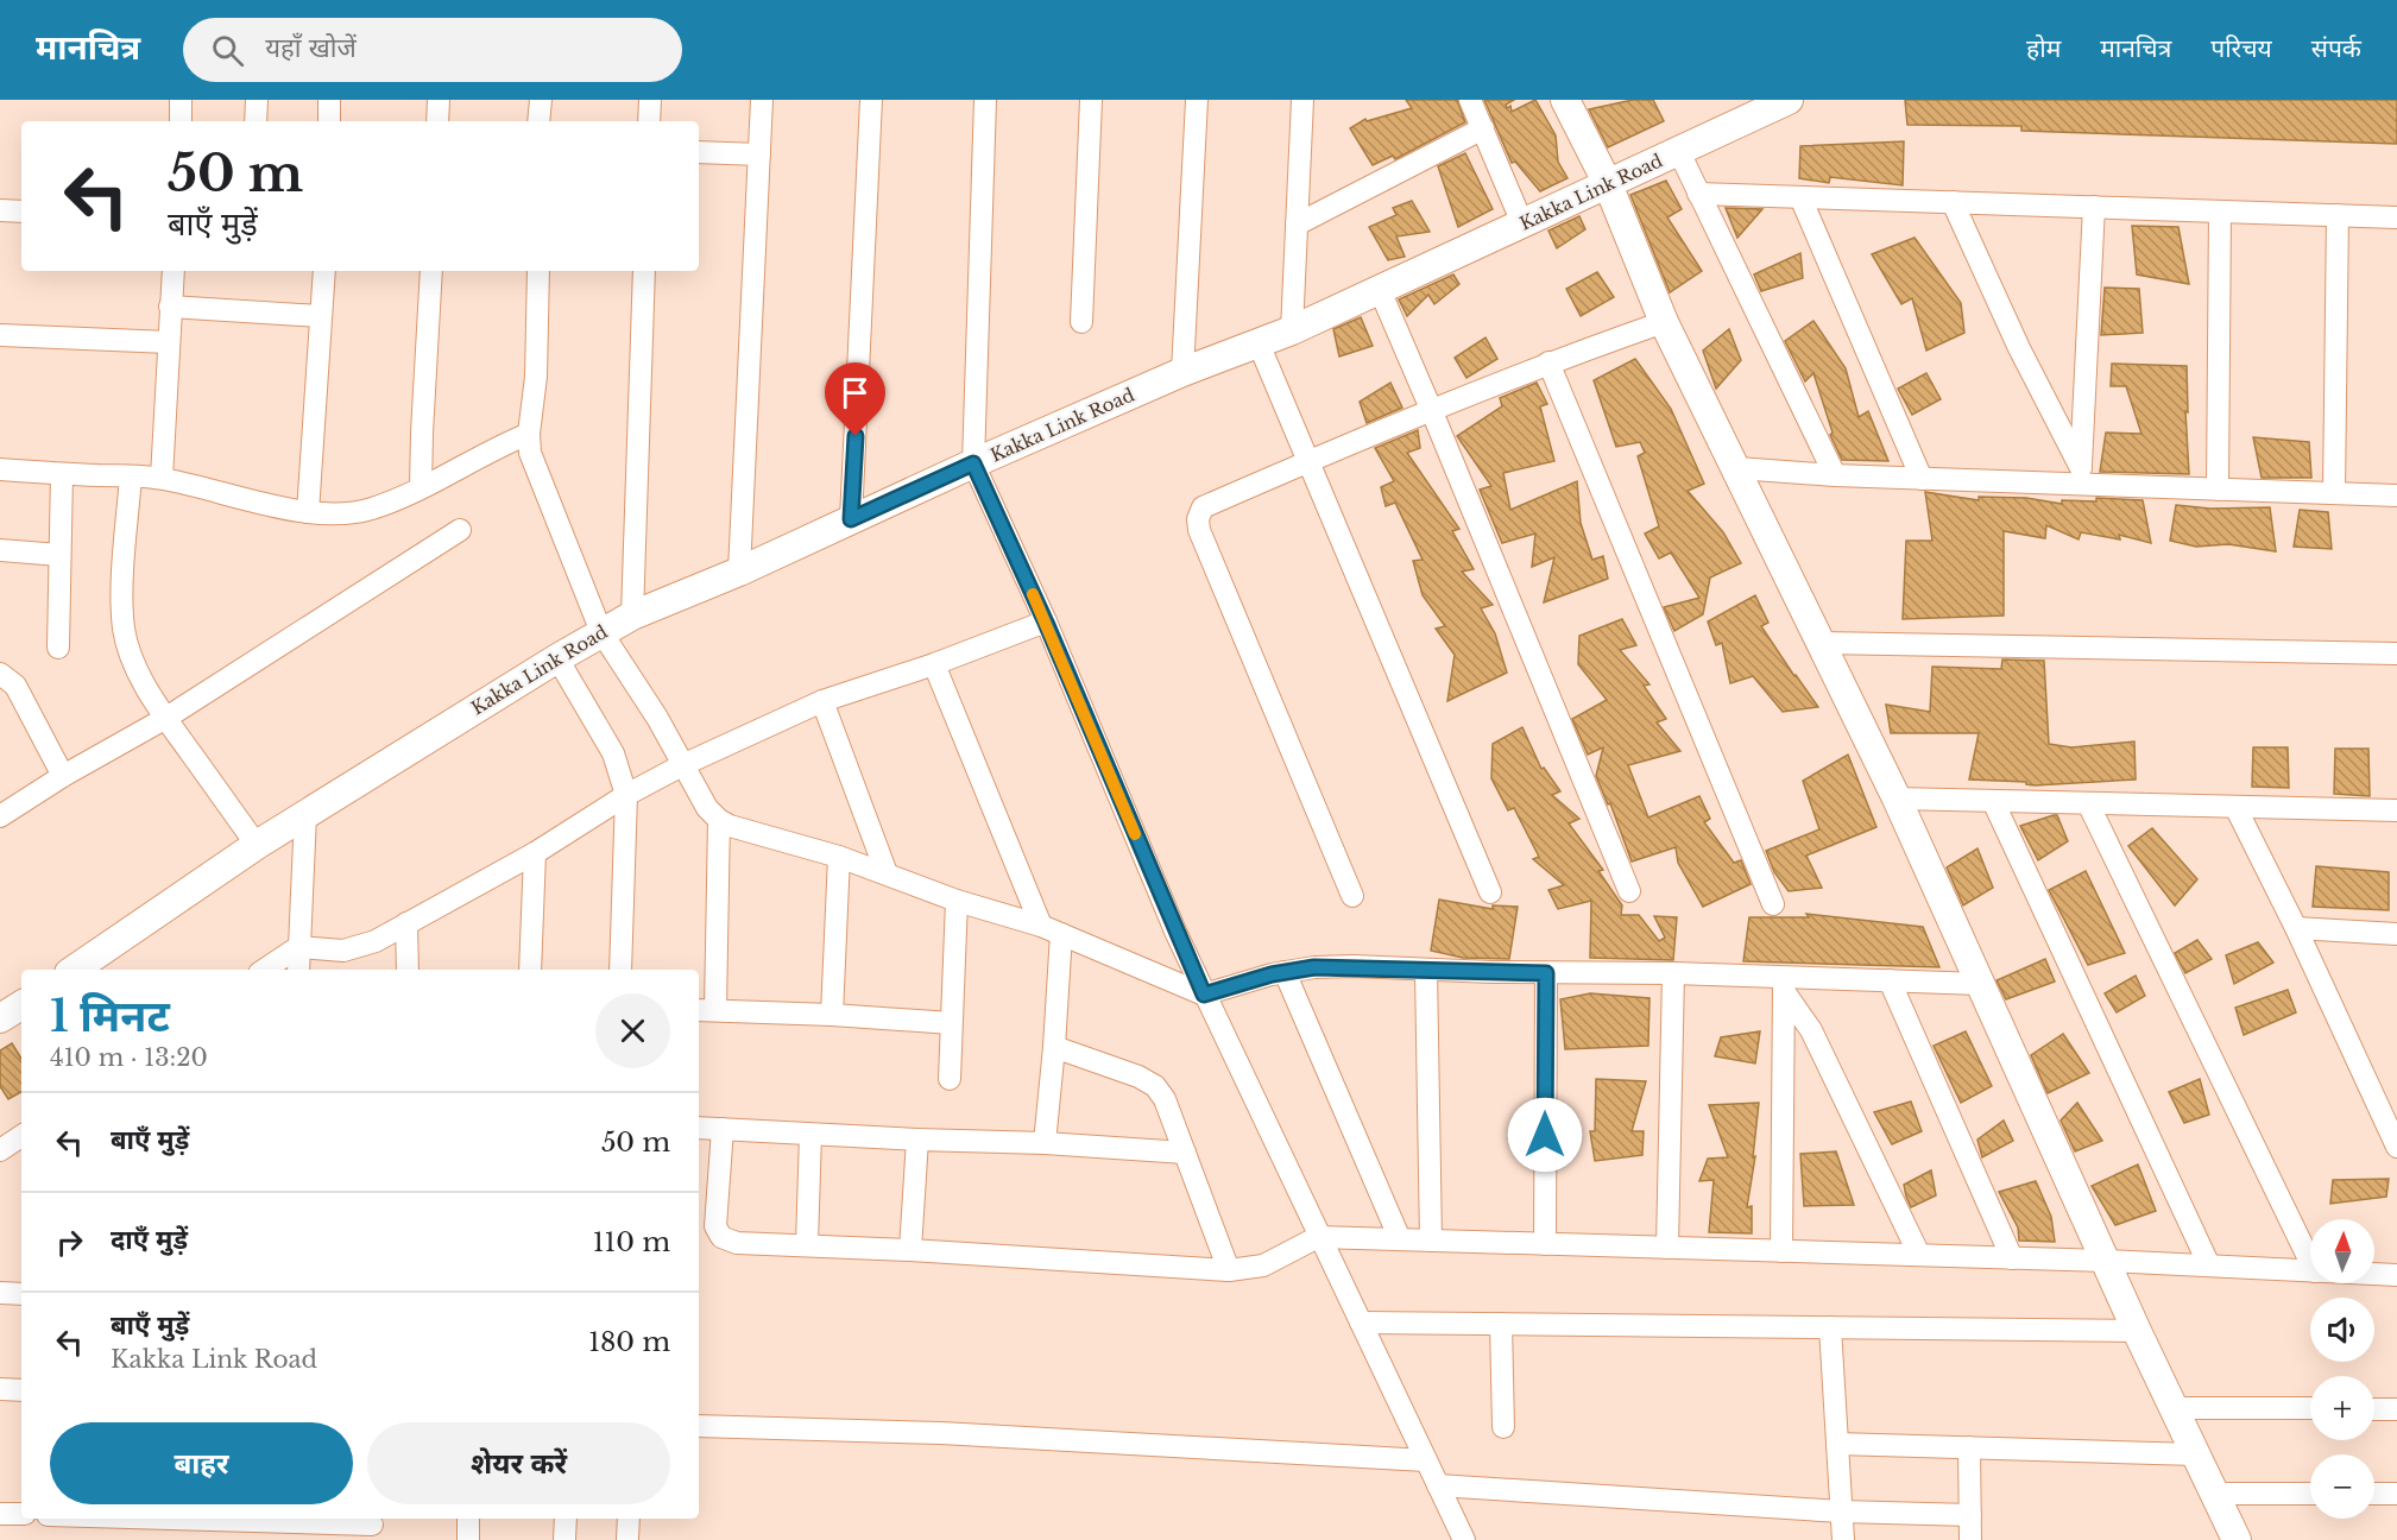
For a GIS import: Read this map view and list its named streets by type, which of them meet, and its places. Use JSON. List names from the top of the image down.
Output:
{
  "streets": {
    "street": ["Kakka Link Road"]
  },
  "north": "top",
  "page": {
    "header": "मानचित्र",
    "search": "यहाँ खोजें",
    "nav": [
      "होम",
      "मानचित्र",
      "परिचय",
      "संपर्क"
    ],
    "turn": ["50 m", "बाएँ मुड़ें"],
    "heading": ["1 मिनट", "410 m · 13:20"],
    "list": [
      {
        "name": "बाएँ मुड़ें",
        "value": "50 m"
      },
      {
        "name": "दाएँ मुड़ें",
        "value": "110 m"
      },
      {
        "name": "बाएँ मुड़ें",
        "note": "Kakka Link Road",
        "value": "180 m"
      }
    ],
    "map_buttons": ["+", "−"],
    "buttons": ["बाहर", "शेयर करें"]
  }
}
